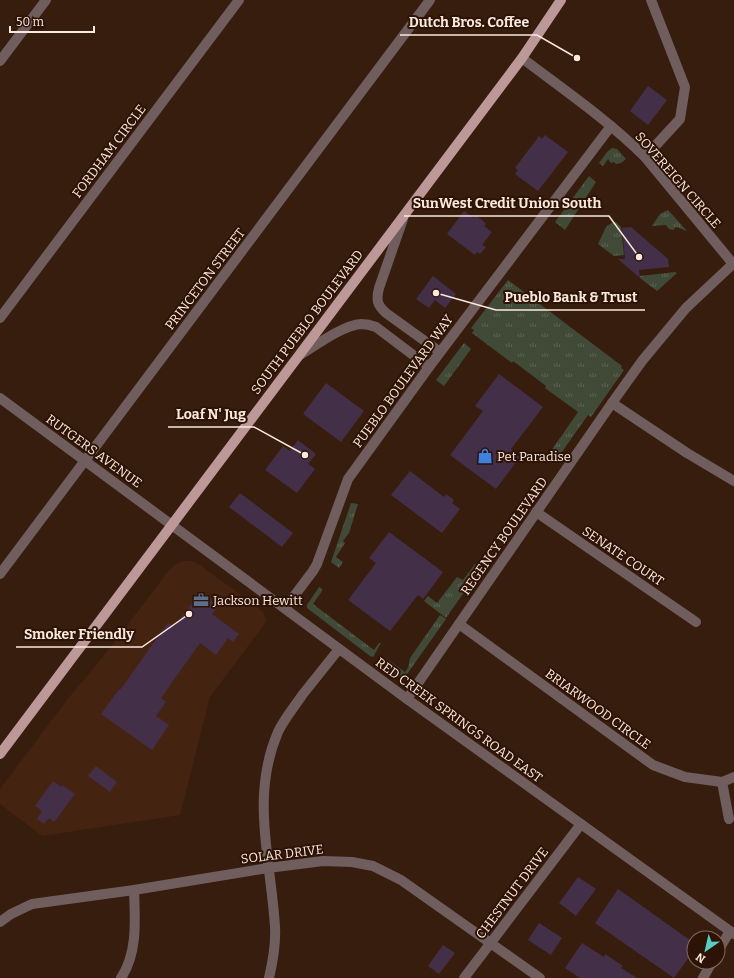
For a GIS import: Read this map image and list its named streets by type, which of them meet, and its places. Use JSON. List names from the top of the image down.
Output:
{
  "streets": {
    "main road": ["SOUTH PUEBLO BOULEVARD"],
    "street": [
      "FORDHAM CIRCLE",
      "SOVEREIGN CIRCLE",
      "PRINCETON STREET",
      "PUEBLO BOULEVARD WAY",
      "RUTGERS AVENUE",
      "REGENCY BOULEVARD",
      "SENATE COURT",
      "BRIARWOOD CIRCLE",
      "RED CREEK SPRINGS ROAD EAST",
      "SOLAR DRIVE",
      "CHESTNUT DRIVE"
    ]
  },
  "crossings": [
    ["SOVEREIGN CIRCLE", "SOUTH PUEBLO BOULEVARD"],
    ["SOVEREIGN CIRCLE", "PUEBLO BOULEVARD WAY"],
    ["SOVEREIGN CIRCLE", "REGENCY BOULEVARD"],
    ["PRINCETON STREET", "RUTGERS AVENUE"],
    ["SOUTH PUEBLO BOULEVARD", "RUTGERS AVENUE"],
    ["SOUTH PUEBLO BOULEVARD", "RED CREEK SPRINGS ROAD EAST"],
    ["PUEBLO BOULEVARD WAY", "RED CREEK SPRINGS ROAD EAST"],
    ["RUTGERS AVENUE", "RED CREEK SPRINGS ROAD EAST"],
    ["REGENCY BOULEVARD", "SENATE COURT"],
    ["REGENCY BOULEVARD", "BRIARWOOD CIRCLE"],
    ["REGENCY BOULEVARD", "RED CREEK SPRINGS ROAD EAST"],
    ["RED CREEK SPRINGS ROAD EAST", "CHESTNUT DRIVE"],
    ["SOLAR DRIVE", "CHESTNUT DRIVE"]
  ],
  "places": {
    "other": [
      "Dutch Bros. Coffee",
      "SunWest Credit Union South",
      "Pueblo Bank & Trust",
      "Loaf N' Jug",
      "Smoker Friendly"
    ],
    "shop": ["Pet Paradise"],
    "office": ["Jackson Hewitt"]
  },
  "scale_bar": "50 m",
  "north": "bottom left"
}
